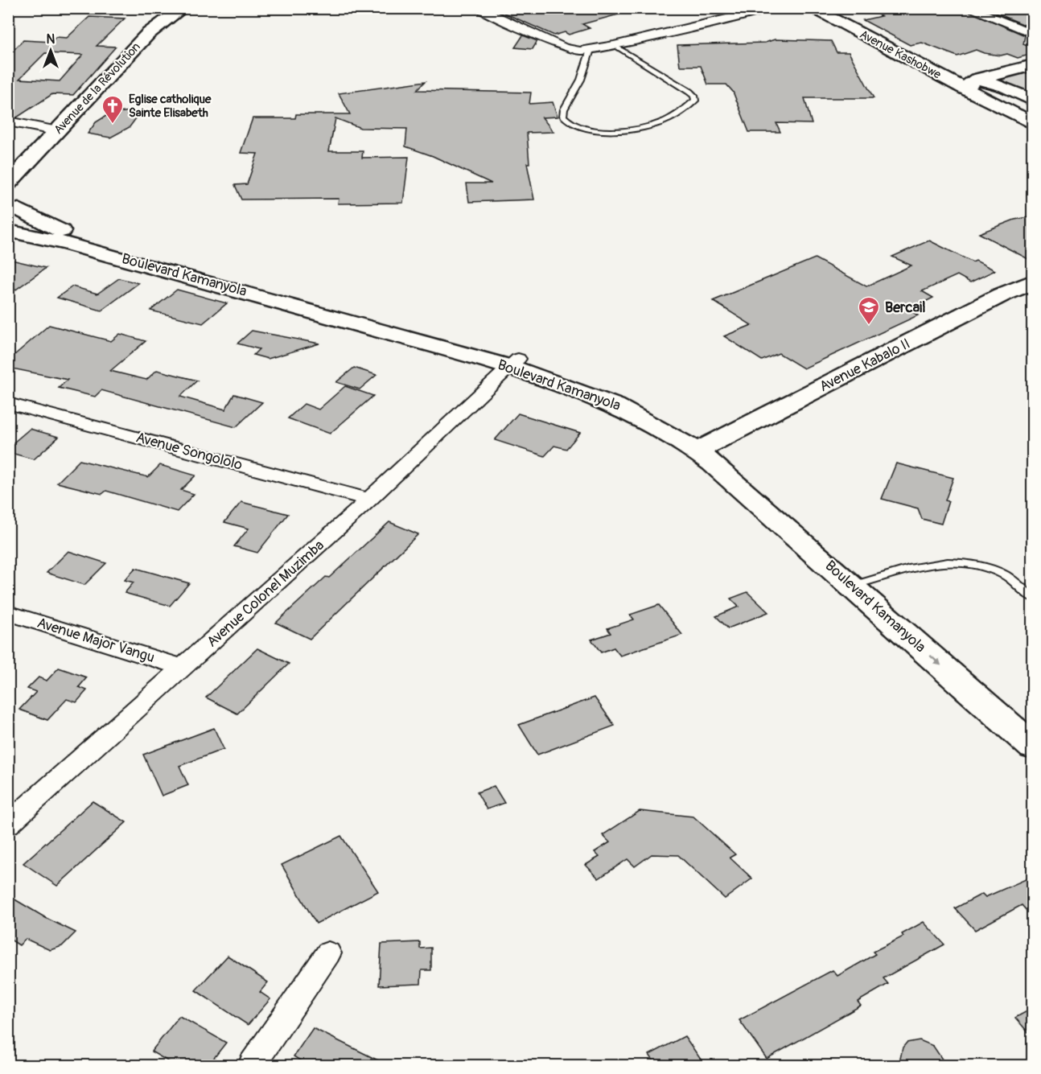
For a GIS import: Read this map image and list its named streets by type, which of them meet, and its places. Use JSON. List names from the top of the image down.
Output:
{
  "streets": {
    "street": [
      "Avenue Kashobwe",
      "Avenue de la Révolution",
      "Boulevard Kamanyola",
      "Avenue Kabalo II",
      "Avenue Songololo",
      "Avenue Colonel Muzimba",
      "Avenue Major Vangu"
    ]
  },
  "crossings": [
    ["Boulevard Kamanyola", "Avenue Kabalo II"],
    ["Boulevard Kamanyola", "Avenue Colonel Muzimba"],
    ["Avenue Songololo", "Avenue Colonel Muzimba"],
    ["Avenue Colonel Muzimba", "Avenue Major Vangu"]
  ],
  "places": {
    "church": ["Eglise catholique Sainte Elisabeth"],
    "school or university": ["Bercail"]
  },
  "north": "top"
}
